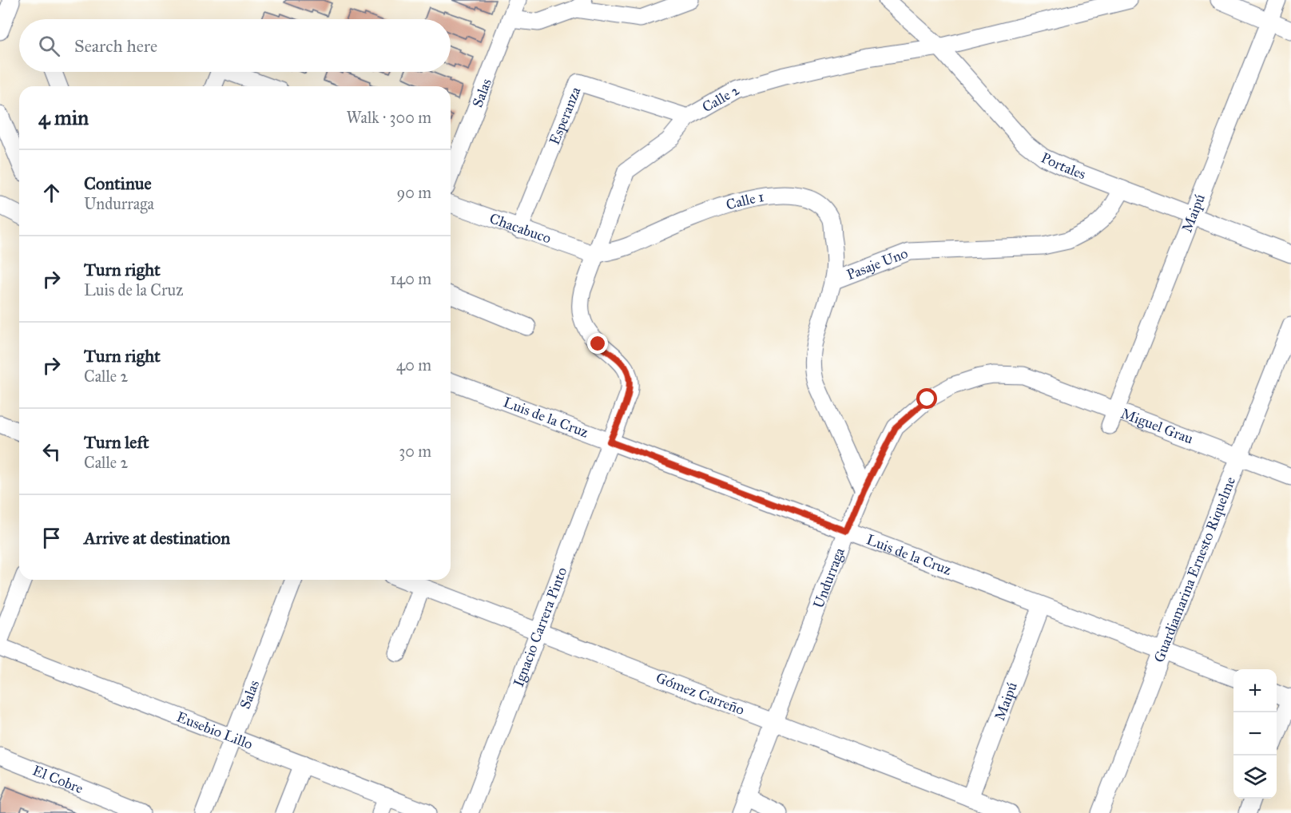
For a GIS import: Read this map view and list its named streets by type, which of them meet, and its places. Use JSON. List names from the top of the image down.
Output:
{
  "streets": {
    "street": [
      "Salas",
      "Calle 2",
      "Esperanza",
      "Portales",
      "Calle 1",
      "Maipú",
      "Chacabuco",
      "Pasaje Uno",
      "Luis de la Cruz",
      "Miguel Grau",
      "Guardiamarina Ernesto Riquelme",
      "Undurraga",
      "Ignacio Carrera Pinto",
      "Gómez Carreño",
      "Eusebio Lillo",
      "El Cobre"
    ]
  },
  "crossings": [
    ["Salas", "Eusebio Lillo"],
    ["Calle 2", "Esperanza"],
    ["Calle 2", "Portales"],
    ["Calle 2", "Calle 1"],
    ["Calle 2", "Chacabuco"],
    ["Calle 2", "Luis de la Cruz"],
    ["Calle 2", "Ignacio Carrera Pinto"],
    ["Esperanza", "Chacabuco"],
    ["Portales", "Maipú"],
    ["Portales", "Pasaje Uno"],
    ["Calle 1", "Chacabuco"],
    ["Calle 1", "Pasaje Uno"],
    ["Maipú", "Luis de la Cruz"],
    ["Maipú", "Miguel Grau"],
    ["Maipú", "Gómez Carreño"],
    ["Pasaje Uno", "Undurraga"],
    ["Luis de la Cruz", "Guardiamarina Ernesto Riquelme"],
    ["Luis de la Cruz", "Undurraga"],
    ["Luis de la Cruz", "Ignacio Carrera Pinto"],
    ["Miguel Grau", "Guardiamarina Ernesto Riquelme"],
    ["Miguel Grau", "Undurraga"],
    ["Undurraga", "Gómez Carreño"],
    ["Ignacio Carrera Pinto", "Gómez Carreño"]
  ],
  "page": {
    "search": "Search here",
    "heading": ["4 min", "Walk · 300 m"],
    "list": [
      ["Continue", "Undurraga", "90 m"],
      ["Turn right", "Luis de la Cruz", "140 m"],
      ["Turn right", "Calle 2", "40 m"],
      ["Turn left", "Calle 2", "30 m"],
      "Arrive at destination"
    ],
    "map_buttons": ["+", "−"]
  }
}
